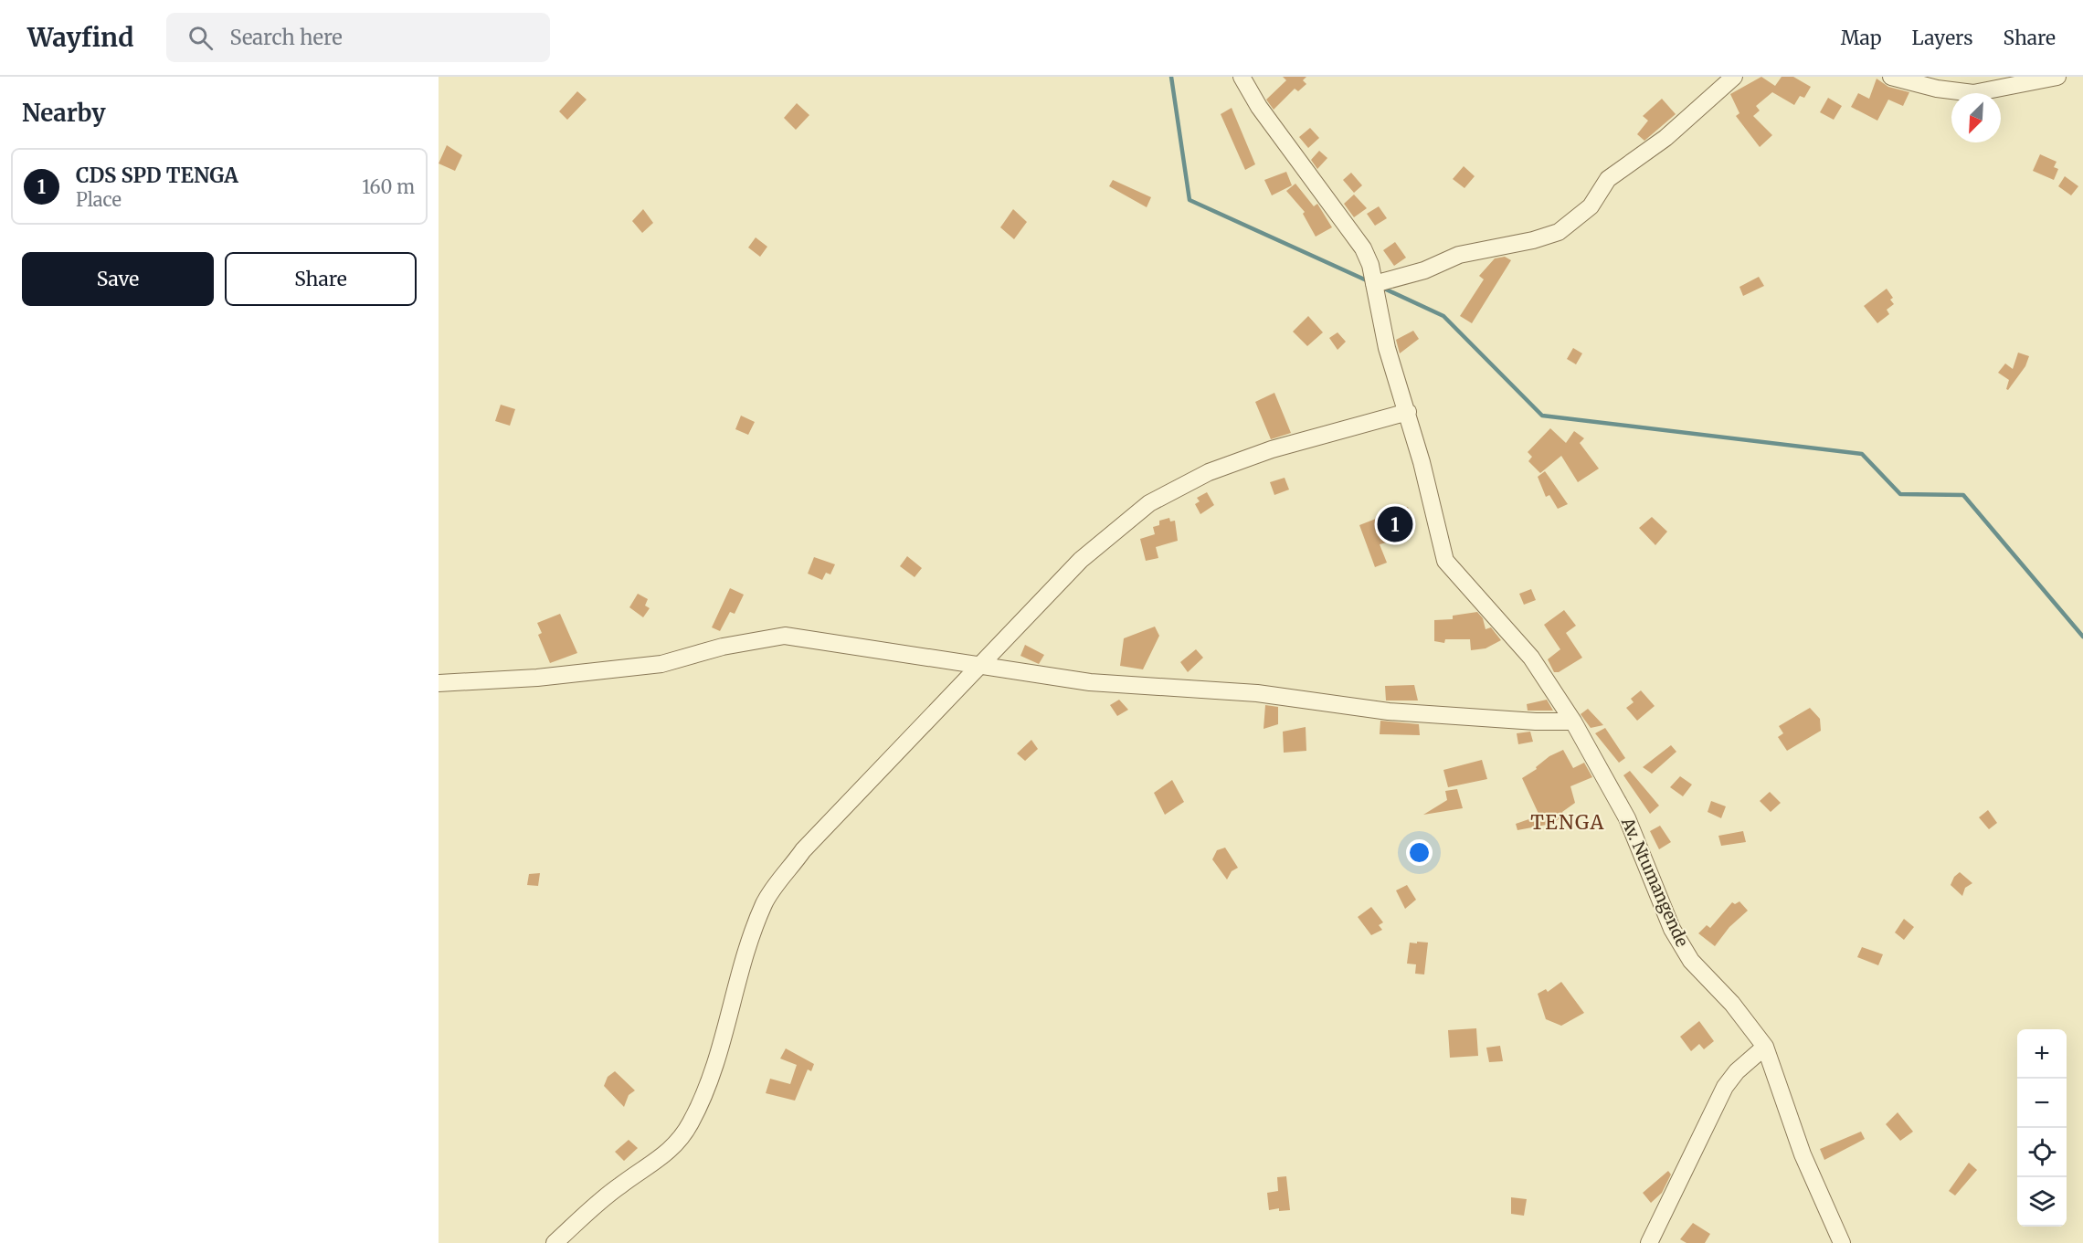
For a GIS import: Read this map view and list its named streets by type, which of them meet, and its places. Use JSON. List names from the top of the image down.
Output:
{
  "streets": {
    "street": ["Av. Ntumangende"]
  },
  "districts": ["TENGA"],
  "north": "bottom left",
  "page": {
    "header": "Wayfind",
    "search": "Search here",
    "nav": ["Map", "Layers", "Share"],
    "heading": "Nearby",
    "list": [
      {
        "mark": "1",
        "name": "CDS SPD TENGA",
        "note": "Place",
        "value": "160 m"
      }
    ],
    "buttons": ["Save", "Share"],
    "pins": "1",
    "map_buttons": ["+", "−"]
  }
}
